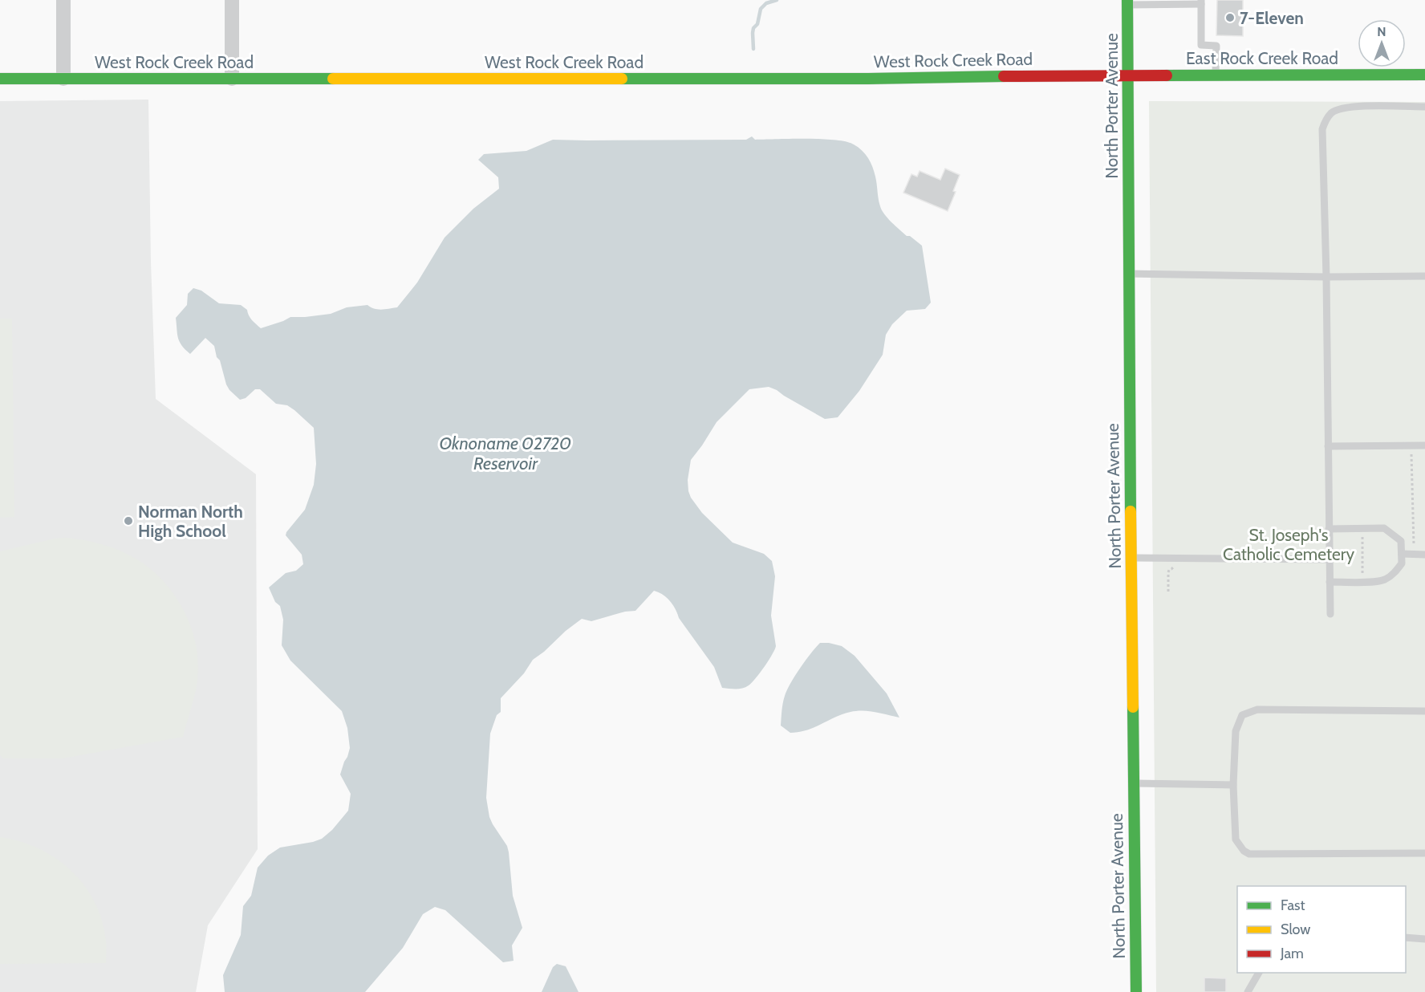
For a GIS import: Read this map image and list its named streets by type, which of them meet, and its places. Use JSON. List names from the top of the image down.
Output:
{
  "streets": {
    "main road": ["East Rock Creek Road", "West Rock Creek Road", "North Porter Avenue"]
  },
  "crossings": [
    ["East Rock Creek Road", "West Rock Creek Road"],
    ["East Rock Creek Road", "North Porter Avenue"],
    ["West Rock Creek Road", "North Porter Avenue"]
  ],
  "water": ["Oknoname 02720 Reservoir"],
  "parks": ["St. Joseph's Catholic Cemetery"],
  "places": ["7-Eleven", "Norman North High School"],
  "legend": ["Fast", "Slow", "Jam"],
  "north": "top"
}
